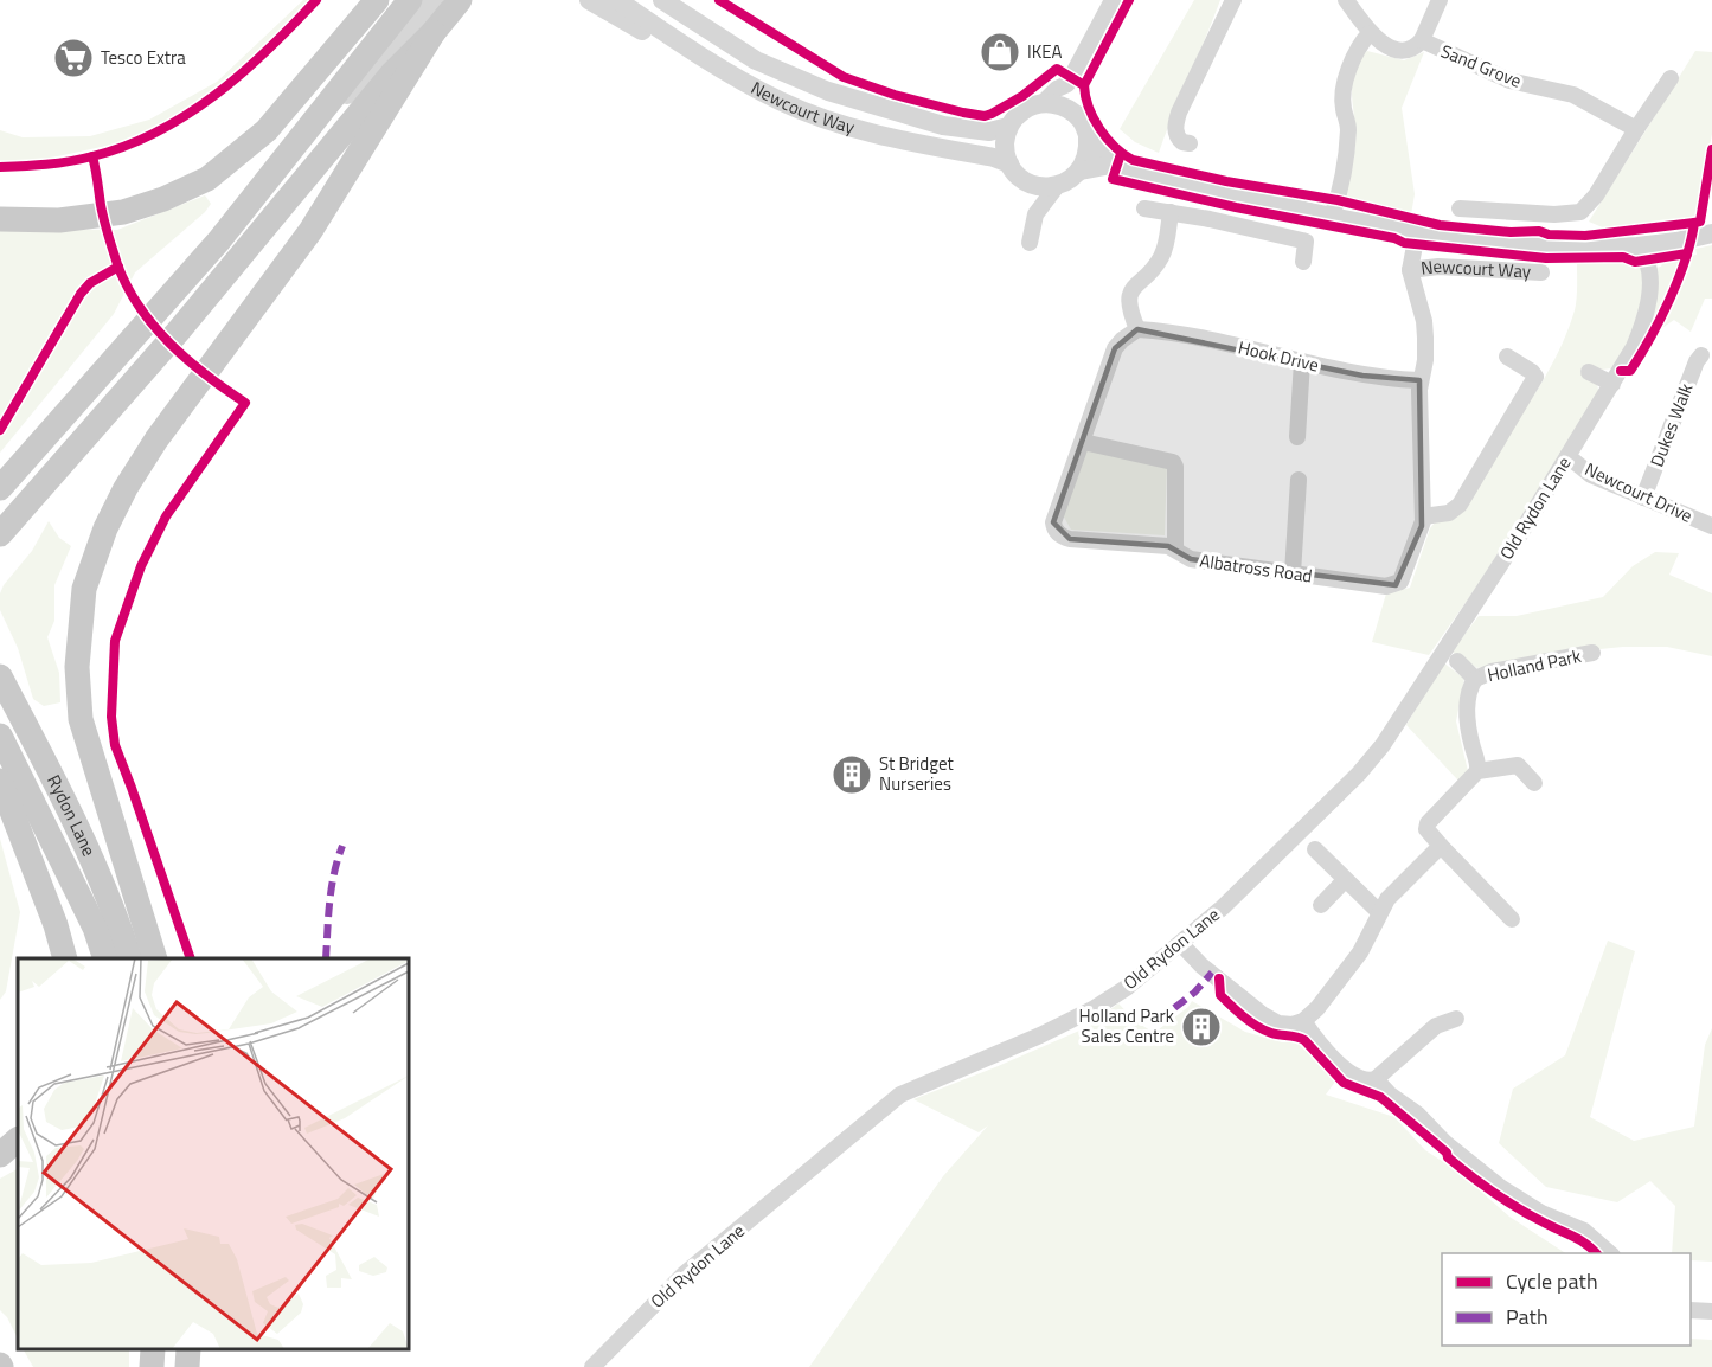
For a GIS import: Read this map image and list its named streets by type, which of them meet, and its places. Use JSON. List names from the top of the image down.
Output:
{
  "streets": {
    "main road": ["Rydon Lane"],
    "street": [
      "Sand Grove",
      "Newcourt Way",
      "Hook Drive",
      "Dukes Walk",
      "Newcourt Drive",
      "Old Rydon Lane",
      "Albatross Road",
      "Holland Park"
    ]
  },
  "crossings": [
    ["Newcourt Way", "Old Rydon Lane"],
    ["Newcourt Way", "Albatross Road"],
    ["Hook Drive", "Albatross Road"],
    ["Dukes Walk", "Newcourt Drive"],
    ["Newcourt Drive", "Old Rydon Lane"]
  ],
  "places": {
    "shop": ["IKEA"],
    "supermarket": ["Tesco Extra"],
    "building": ["St Bridget Nurseries", "Holland Park Sales Centre"]
  },
  "legend": ["Cycle path", "Path"]
}
